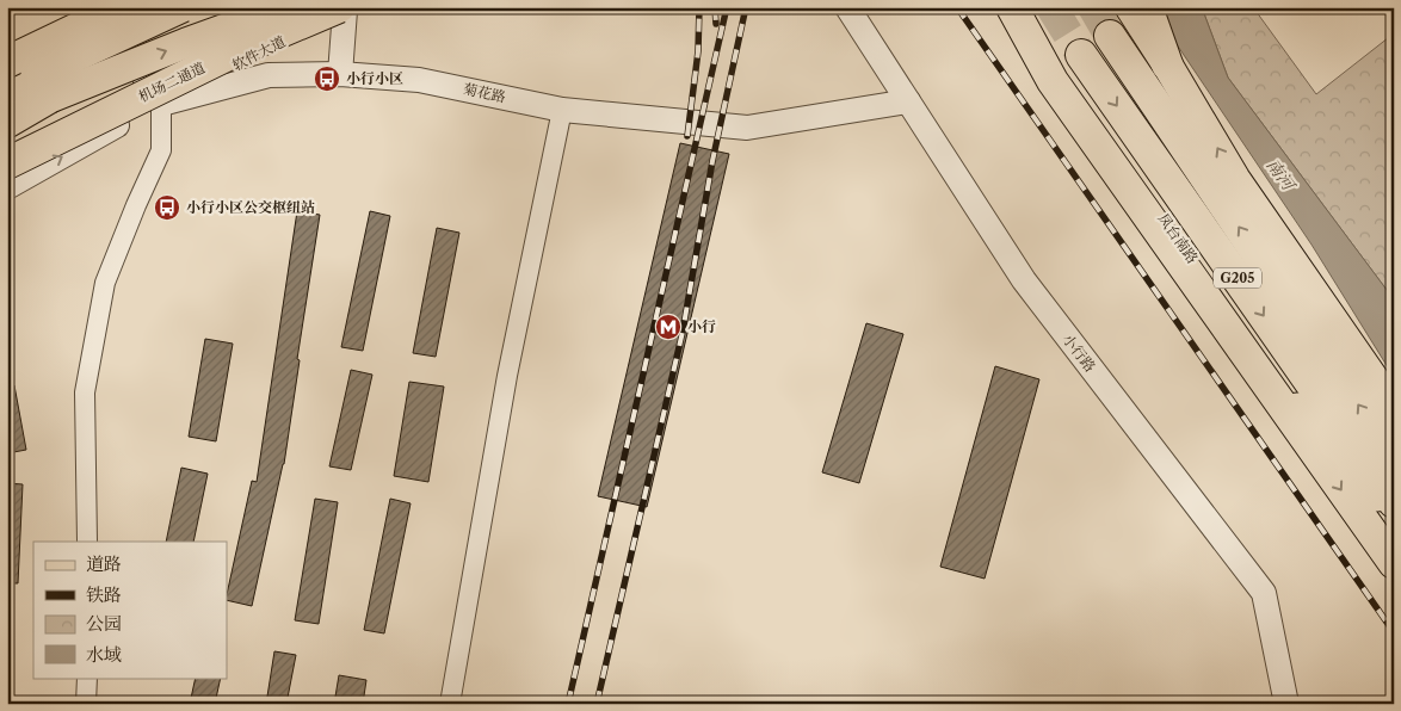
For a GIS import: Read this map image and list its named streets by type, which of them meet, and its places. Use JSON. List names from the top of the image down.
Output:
{
  "streets": {
    "highway": ["机场二通道", "凤台南路", "G205"],
    "main road": ["软件大道"],
    "street": ["菊花路", "小行路"]
  },
  "crossings": [
    ["软件大道", "机场二通道"],
    ["软件大道", "菊花路"],
    ["菊花路", "小行路"]
  ],
  "water": ["南河"],
  "places": {
    "bus stop": ["小行小区", "小行小区公交枢纽站"],
    "metro station": ["小行"]
  },
  "legend": [
    "道路",
    "铁路",
    "公园",
    "水域"
  ]
}
